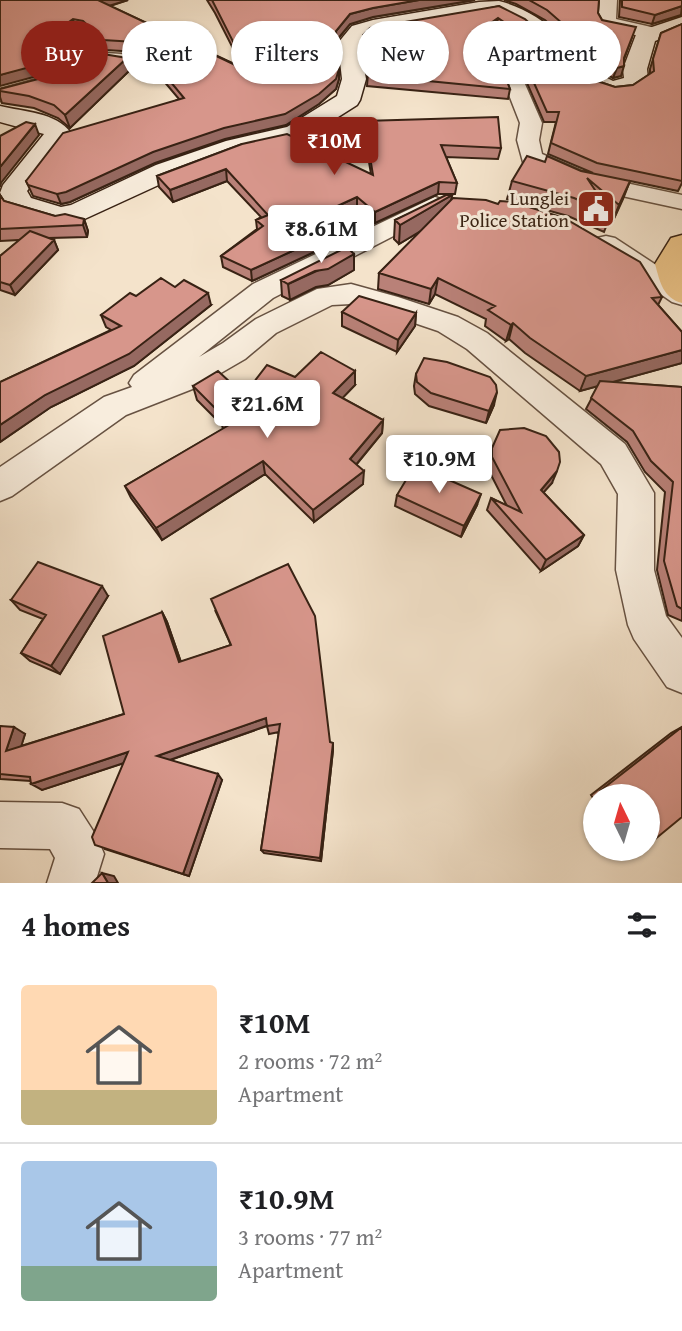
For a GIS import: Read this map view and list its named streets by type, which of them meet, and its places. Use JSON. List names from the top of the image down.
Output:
{
  "places": {
    "public building": ["Lunglei Police Station"]
  },
  "north": "top",
  "page": {
    "chip": [
      "Buy",
      "Rent",
      "Filters",
      "New",
      "Apartment"
    ],
    "price": [
      "₹10M",
      "₹8.61M",
      "₹21.6M",
      "₹10.9M"
    ],
    "heading": "4 homes",
    "list": [
      {
        "name": "₹10M",
        "note": "2 rooms · 72 m² · Apartment"
      },
      {
        "name": "₹10.9M",
        "note": "3 rooms · 77 m² · Apartment"
      }
    ]
  }
}
